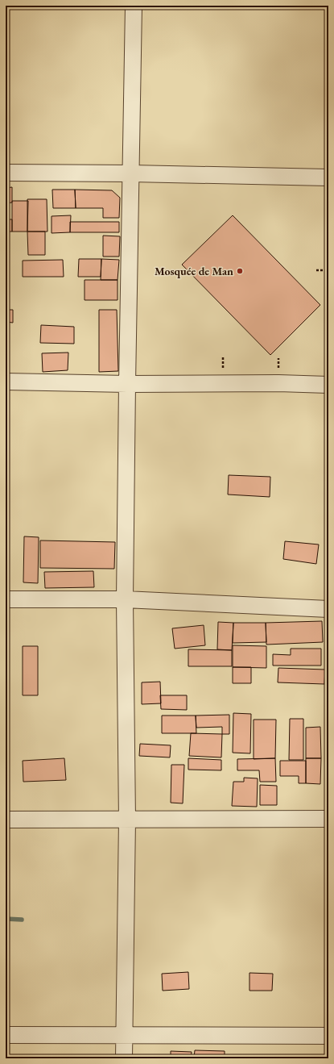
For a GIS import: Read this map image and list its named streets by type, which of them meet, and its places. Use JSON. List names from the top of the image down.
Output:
{
  "places": ["Mosquée de Man"]
}
